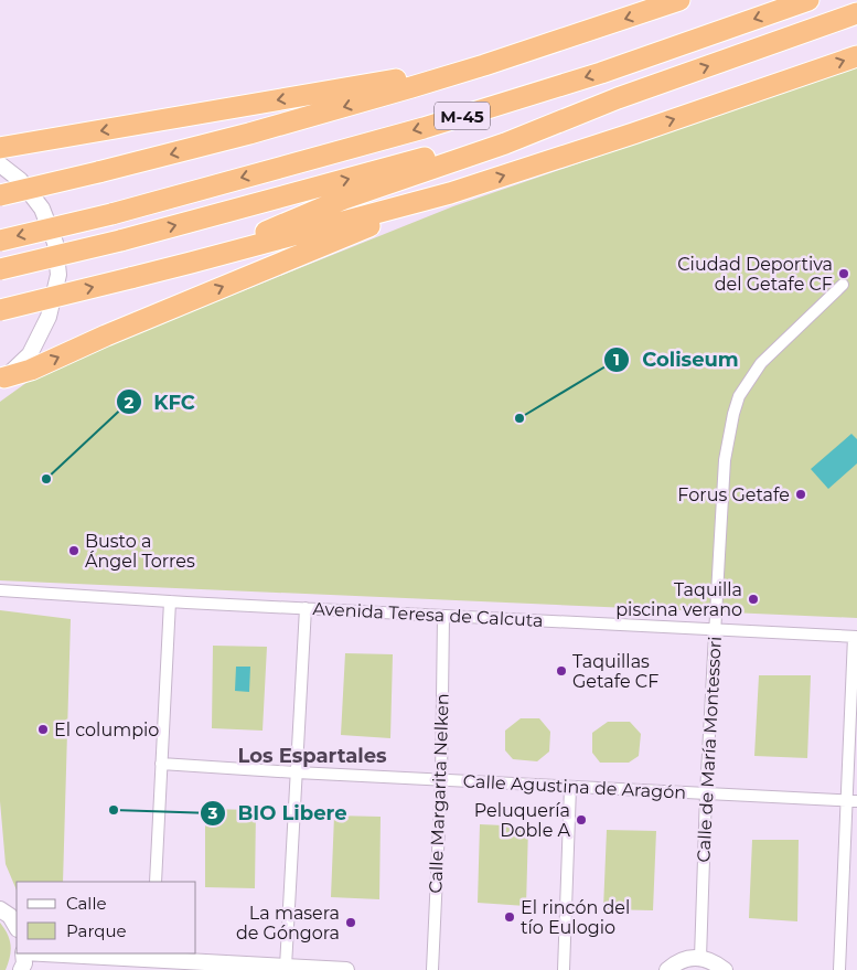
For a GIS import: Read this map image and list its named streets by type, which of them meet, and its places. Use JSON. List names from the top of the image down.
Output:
{
  "streets": {
    "highway": ["M-45"],
    "street": [
      "Avenida Teresa de Calcuta",
      "Calle de María Montessori",
      "Calle Agustina de Aragón",
      "Calle Margarita Nelken"
    ]
  },
  "crossings": [
    ["Avenida Teresa de Calcuta", "Calle de María Montessori"],
    ["Avenida Teresa de Calcuta", "Calle Margarita Nelken"],
    ["Calle de María Montessori", "Calle Agustina de Aragón"],
    ["Calle Agustina de Aragón", "Calle Margarita Nelken"]
  ],
  "districts": ["Los Espartales"],
  "places": [
    "Ciudad Deportiva del Getafe CF",
    "Coliseum",
    "KFC",
    "Forus Getafe",
    "Busto a Ángel Torres",
    "Taquilla piscina verano",
    "Taquillas Getafe CF",
    "El columpio",
    "BIO Libere",
    "Peluquería Doble A",
    "El rincón del tío Eulogio",
    "La masera de Góngora"
  ],
  "legend": ["Calle", "Parque"]
}
